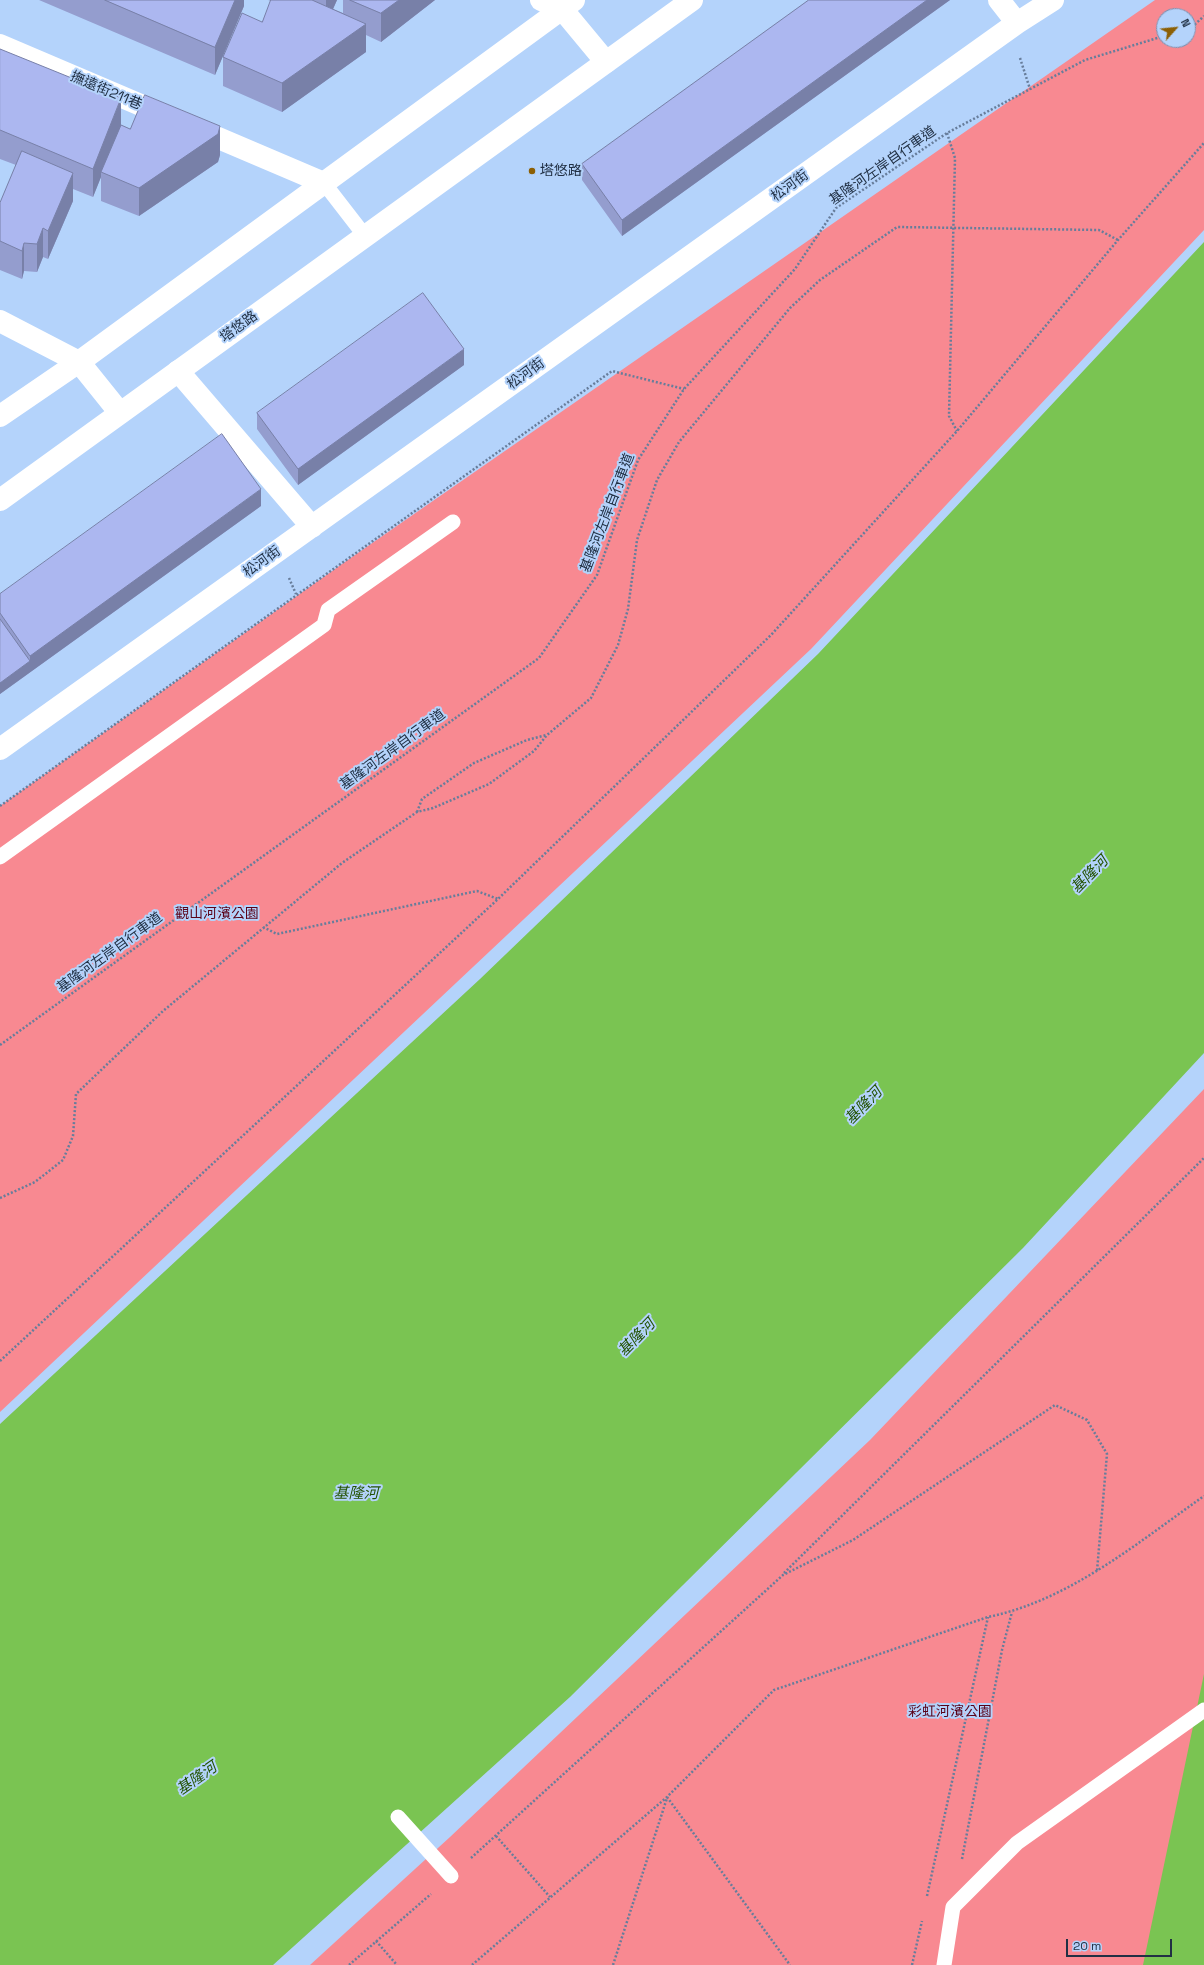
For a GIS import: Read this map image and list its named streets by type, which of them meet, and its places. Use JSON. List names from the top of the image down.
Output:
{
  "streets": {
    "street": ["撫遠街211巷", "松河街", "塔悠路"],
    "path": ["基隆河左岸自行車道"]
  },
  "water": ["基隆河"],
  "parks": ["觀山河濱公園", "彩虹河濱公園"],
  "places": ["塔悠路"],
  "scale_bar": "20 m",
  "north": "top right"
}
